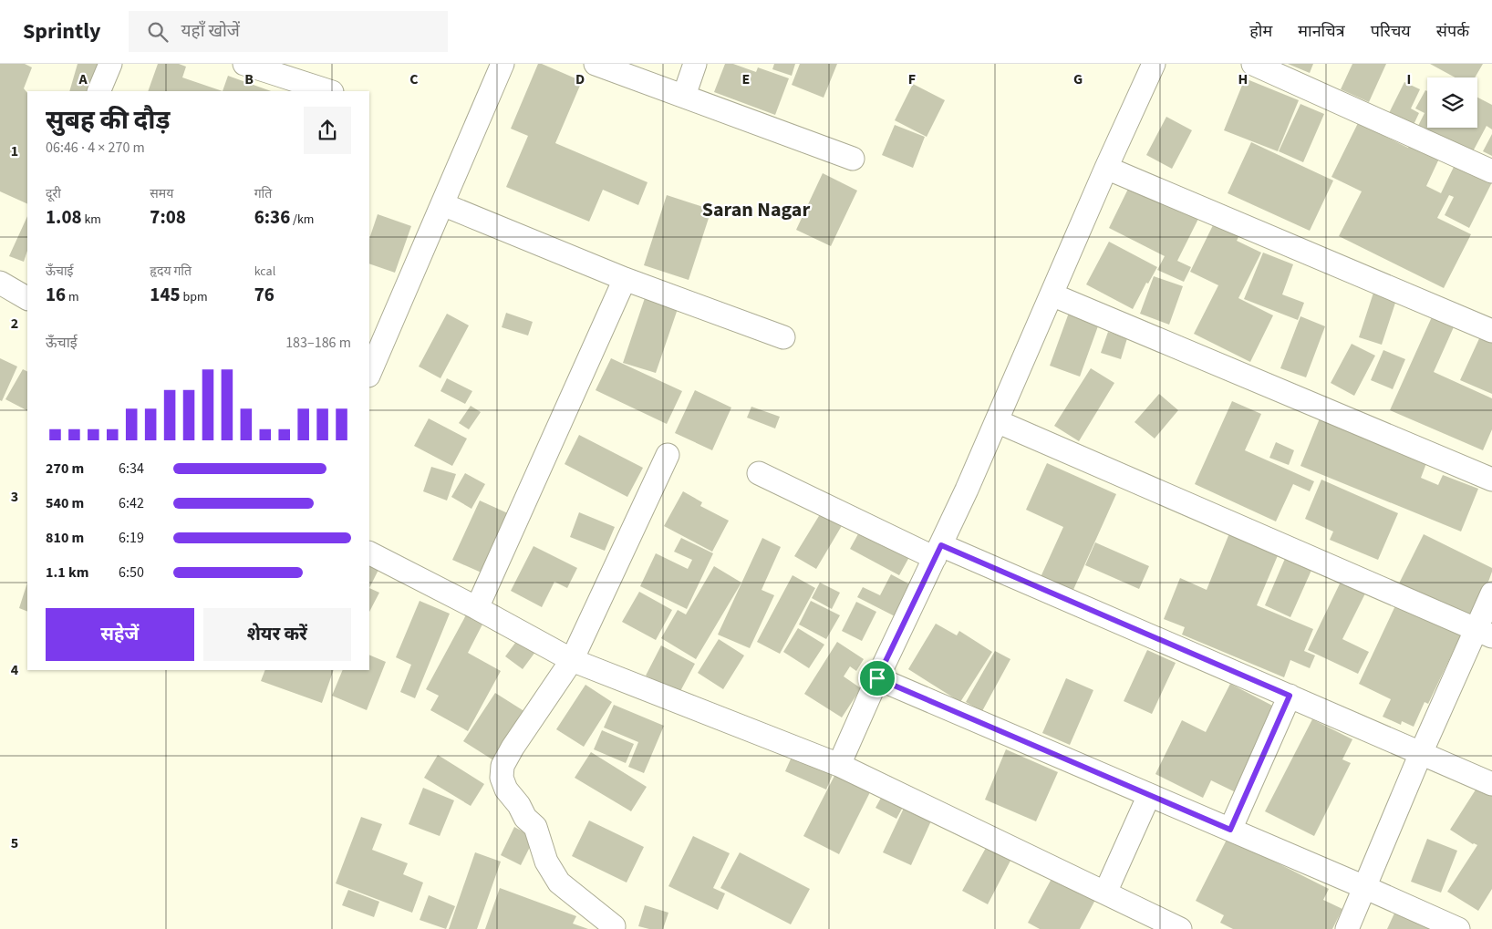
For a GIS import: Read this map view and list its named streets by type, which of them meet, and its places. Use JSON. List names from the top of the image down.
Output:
{
  "districts": ["Saran Nagar"],
  "page": {
    "header": "Sprintly",
    "search": "यहाँ खोजें",
    "nav": [
      "होम",
      "मानचित्र",
      "परिचय",
      "संपर्क"
    ],
    "heading": ["सुबह की दौड़", "06:46 · 4 × 270 m"],
    "stats": [
      ["दूरी", "1.08 km"],
      ["समय", "7:08"],
      ["गति", "6:36 /km"],
      ["ऊँचाई", "16 m"],
      ["हृदय गति", "145 bpm"],
      ["kcal", "76"]
    ],
    "chart": ["ऊँचाई", "183–186 m"],
    "list": [
      {
        "name": "270 m",
        "note": "6:34"
      },
      {
        "name": "540 m",
        "note": "6:42"
      },
      {
        "name": "810 m",
        "note": "6:19"
      },
      {
        "name": "1.1 km",
        "note": "6:50"
      }
    ],
    "buttons": ["सहेजें", "शेयर करें"]
  },
  "grid": {
    "columns": [
      "A",
      "B",
      "C",
      "D",
      "E",
      "F",
      "G",
      "H",
      "I"
    ],
    "rows": [
      "1",
      "2",
      "3",
      "4",
      "5"
    ]
  }
}
